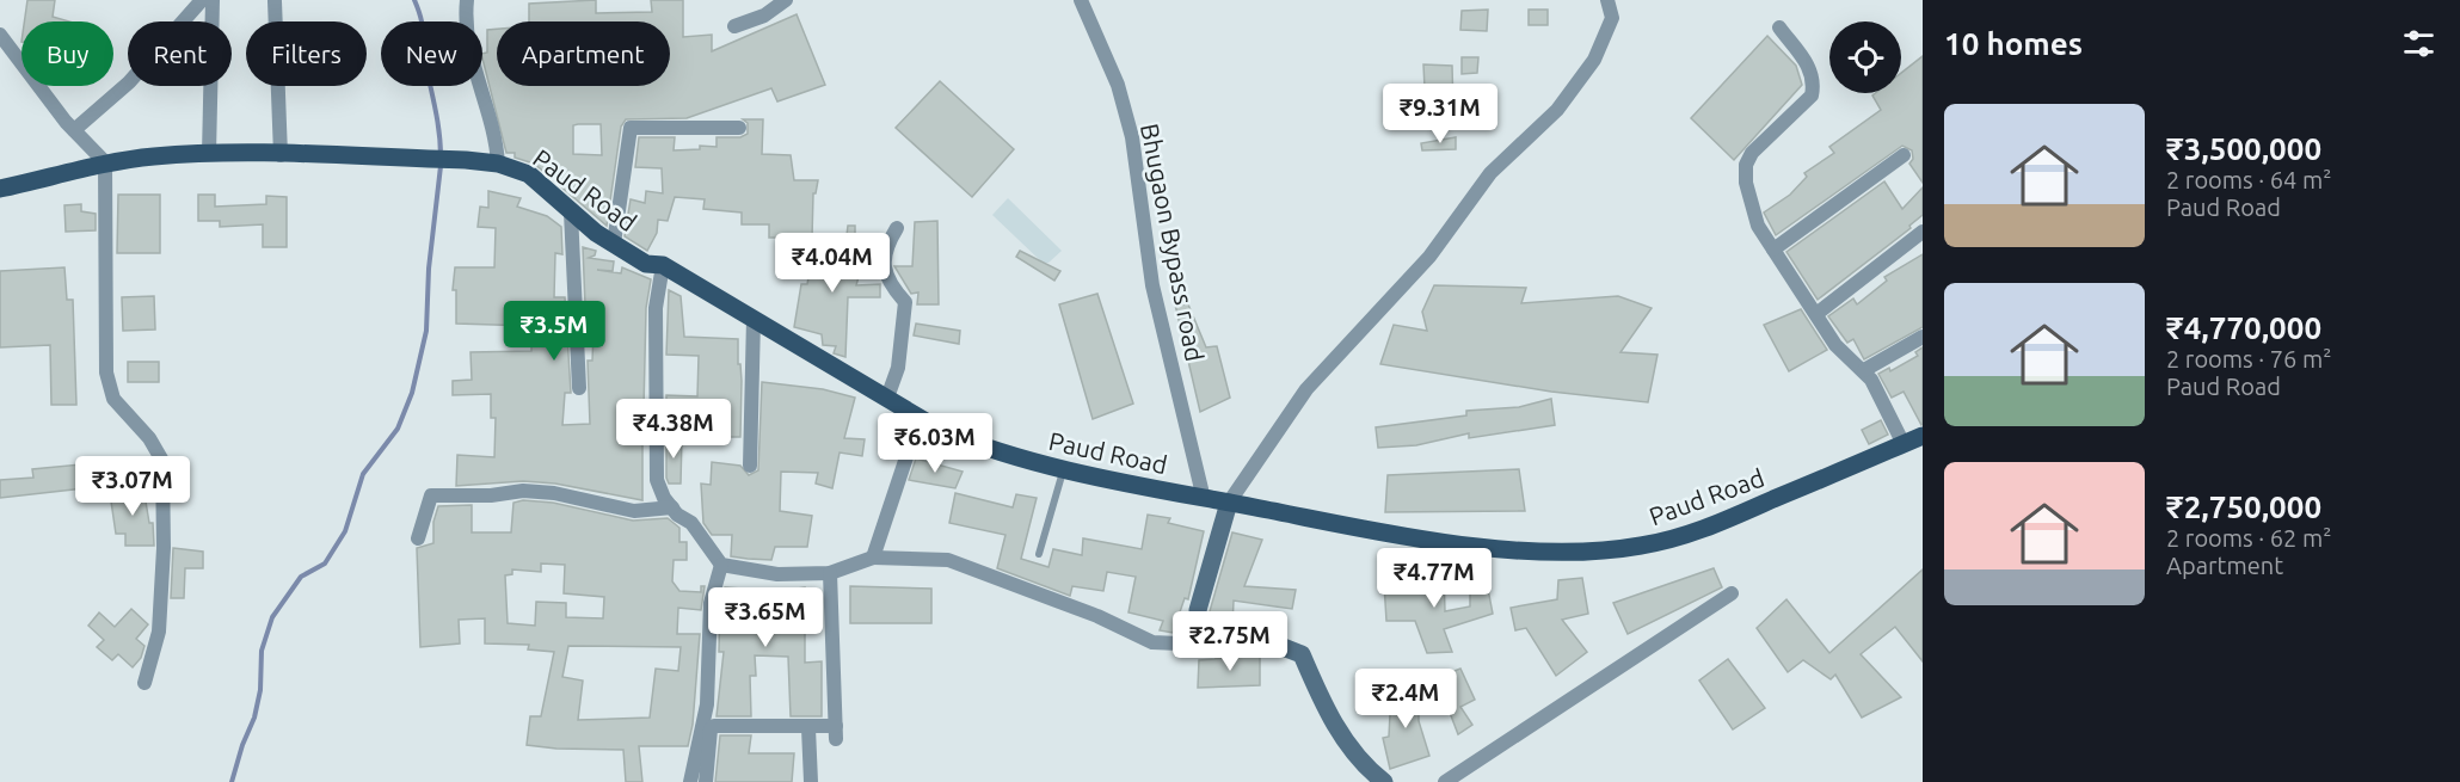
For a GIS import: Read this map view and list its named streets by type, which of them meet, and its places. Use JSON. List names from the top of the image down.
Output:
{
  "streets": {
    "main road": ["Paud Road"],
    "street": ["Bhugaon Bypass road"]
  },
  "crossings": [
    ["Paud Road", "Bhugaon Bypass road"]
  ],
  "page": {
    "heading": "10 homes",
    "chip": [
      "Buy",
      "Rent",
      "Filters",
      "New",
      "Apartment"
    ],
    "price": [
      "₹9.31M",
      "₹4.04M",
      "₹3.5M",
      "₹4.38M",
      "₹6.03M",
      "₹3.07M",
      "₹4.77M",
      "₹3.65M",
      "₹2.75M",
      "₹2.4M"
    ],
    "list": [
      {
        "name": "₹3,500,000",
        "note": "2 rooms · 64 m² · Paud Road"
      },
      {
        "name": "₹4,770,000",
        "note": "2 rooms · 76 m² · Paud Road"
      },
      {
        "name": "₹2,750,000",
        "note": "2 rooms · 62 m² · Apartment"
      }
    ]
  }
}
